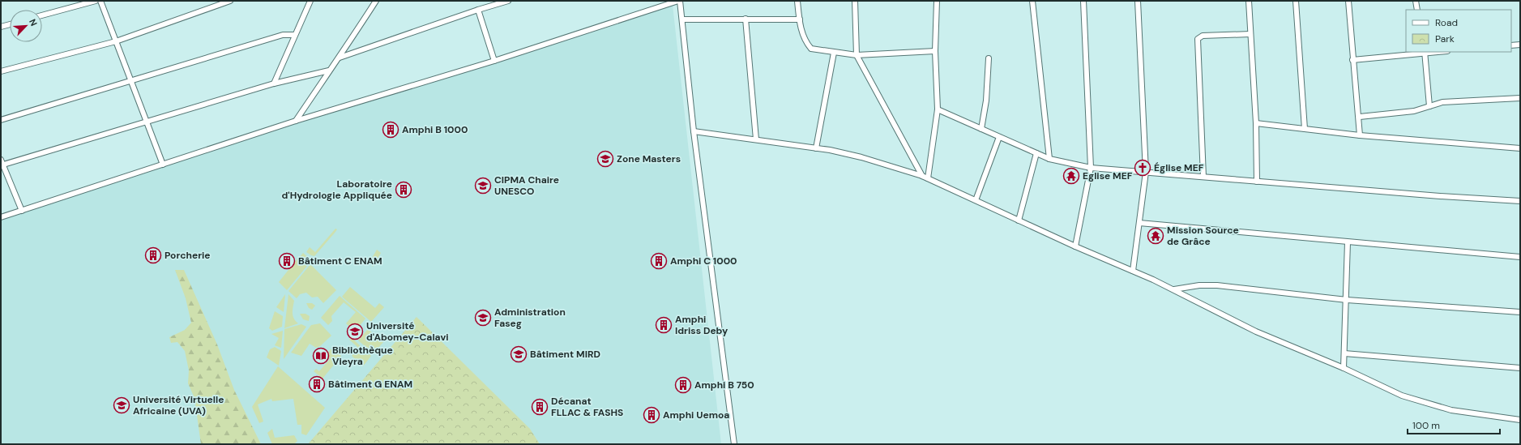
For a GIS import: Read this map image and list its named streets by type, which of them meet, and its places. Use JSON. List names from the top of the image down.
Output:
{
  "places": {
    "building": [
      "Amphi B 1000",
      "Laboratoire d'Hydrologie Appliquée",
      "Porcherie",
      "Bâtiment C ENAM",
      "Amphi C 1000",
      "Amphi Idriss Deby",
      "Bâtiment G ENAM",
      "Amphi B 750",
      "Décanat FLLAC & FASHS",
      "Amphi Uemoa"
    ],
    "school or university": [
      "Zone Masters",
      "CIPMA Chaire UNESCO",
      "Administration Faseg",
      "Université d'Abomey-Calavi",
      "Bâtiment MIRD",
      "Université Virtuelle Africaine (UVA)"
    ],
    "church": ["Église MEF"],
    "temple": ["Eglise MEF", "Mission Source de Grâce"],
    "library": ["Bibliothèque Vieyra"]
  },
  "legend": ["Road", "Park"],
  "scale_bar": "100 m",
  "north": "top right"
}
